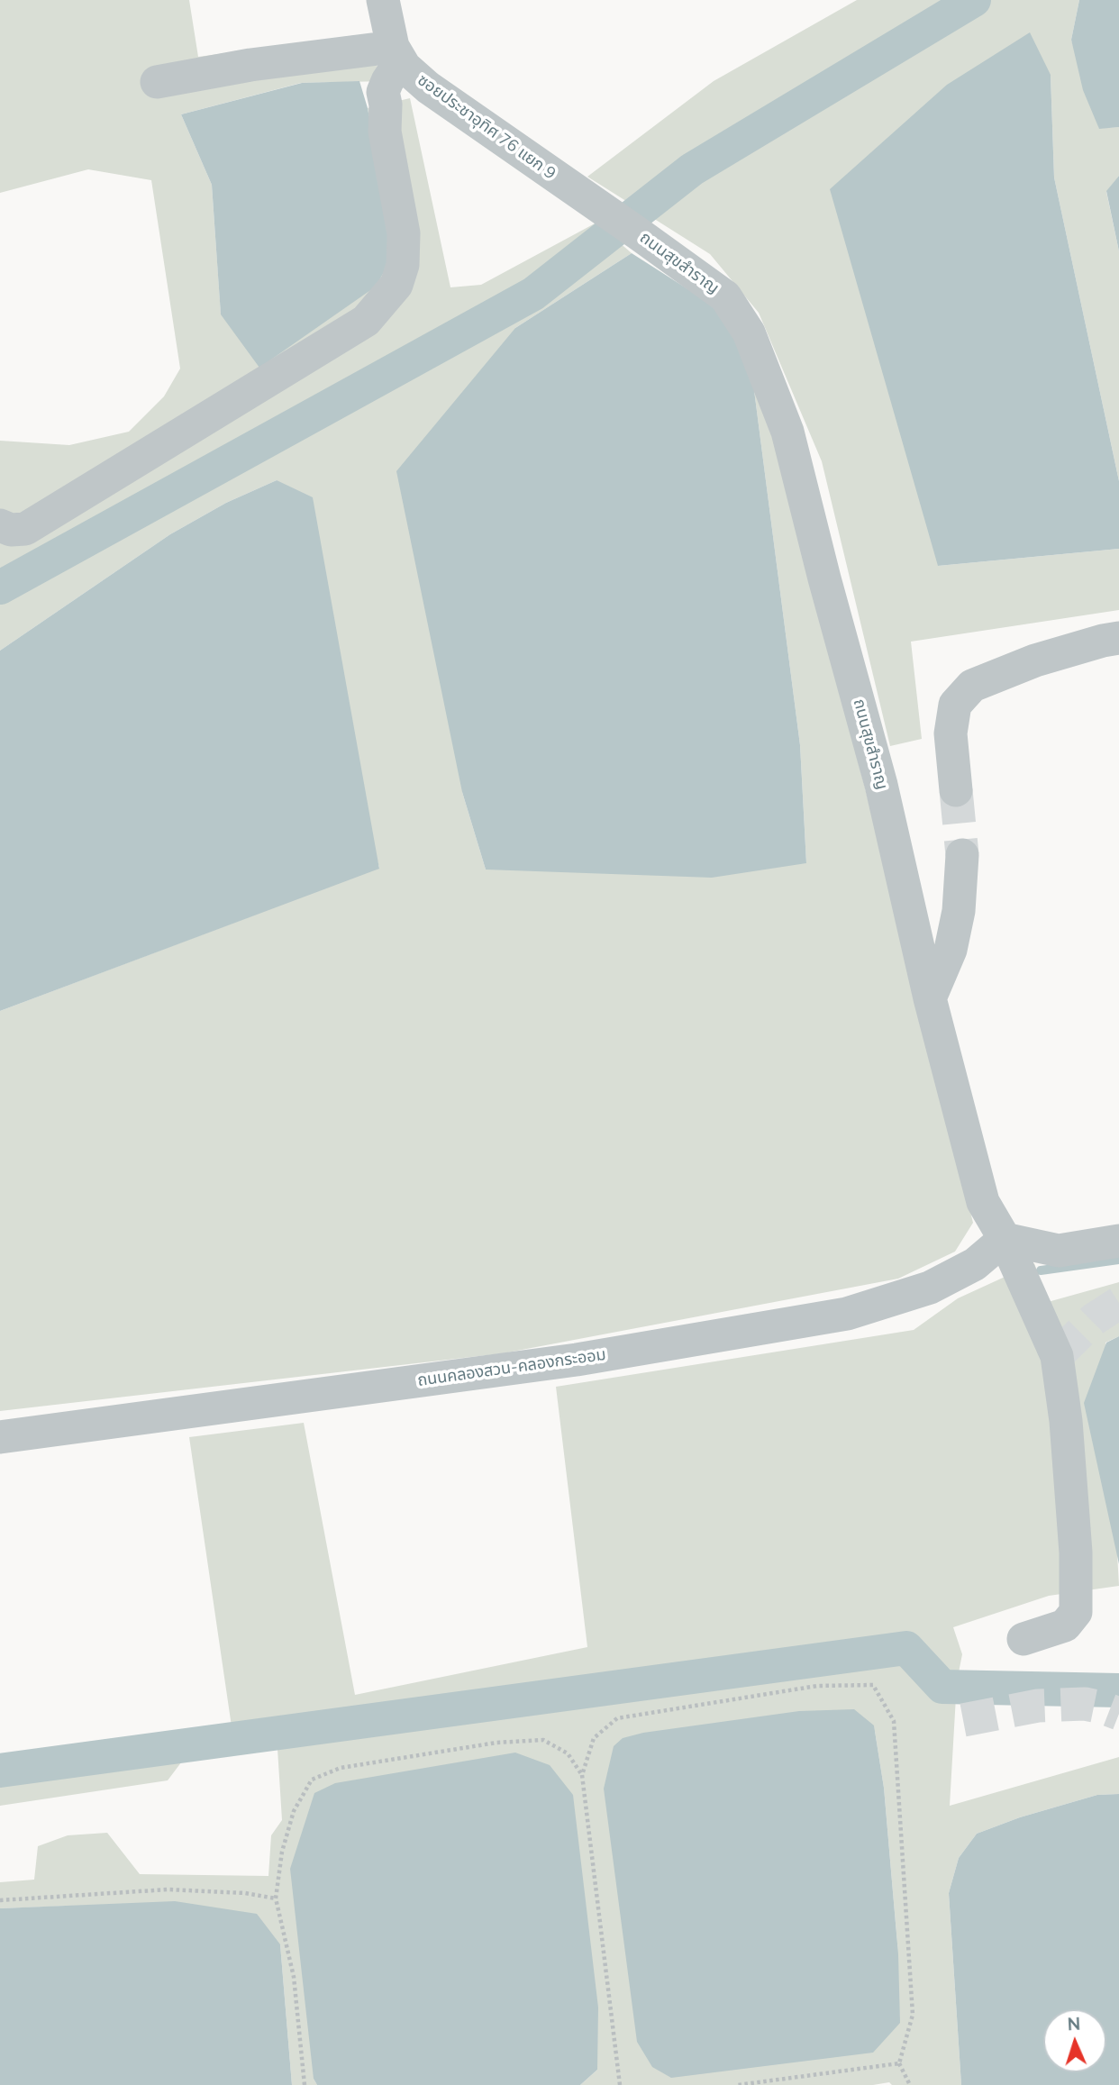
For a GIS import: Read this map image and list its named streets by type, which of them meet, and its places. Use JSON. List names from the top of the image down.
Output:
{
  "streets": {
    "street": ["ซอยประชาอุทิศ 76 แยก 9", "ถนนสุขสำราญ", "ถนนคลองสวน-คลองกระออม"]
  },
  "crossings": [
    ["ซอยประชาอุทิศ 76 แยก 9", "ถนนสุขสำราญ"],
    ["ถนนสุขสำราญ", "ถนนคลองสวน-คลองกระออม"]
  ],
  "north": "top"
}
